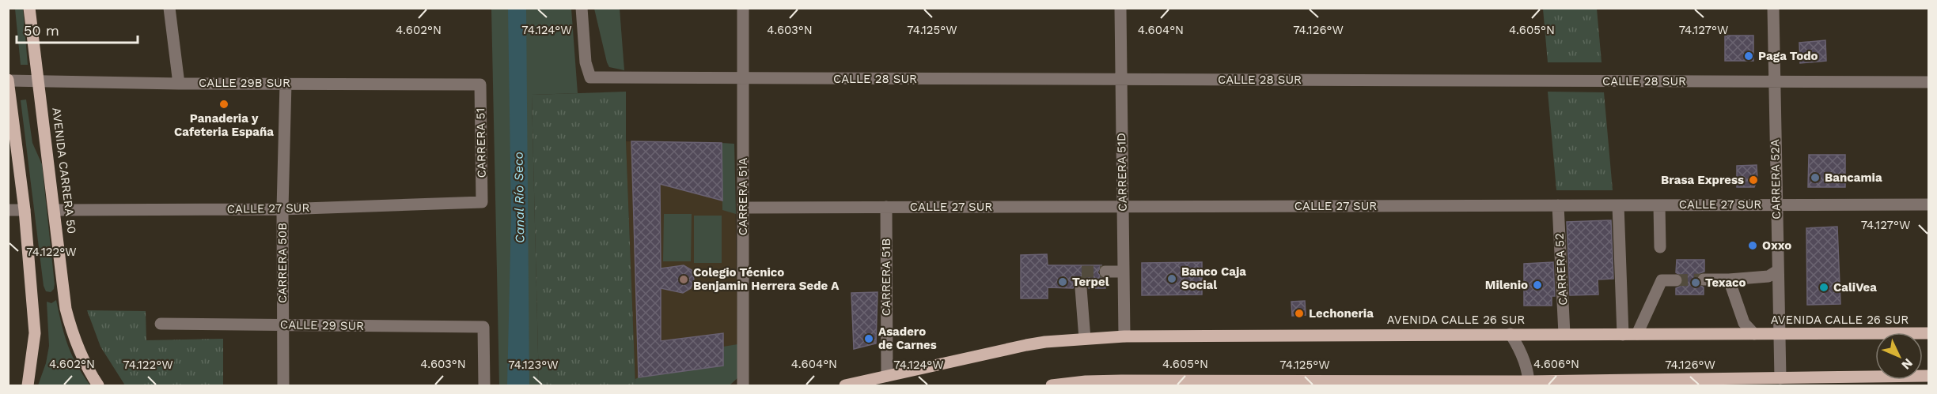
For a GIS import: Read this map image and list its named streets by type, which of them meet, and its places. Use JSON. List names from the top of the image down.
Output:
{
  "streets": {
    "main road": ["AVENIDA CARRERA 50", "AVENIDA CALLE 26 SUR"],
    "street": [
      "CALLE 28 SUR",
      "CALLE 29B SUR",
      "CARRERA 51",
      "CARRERA 51D",
      "CARRERA 52A",
      "CARRERA 51A",
      "CALLE 27 SUR",
      "CARRERA 50B",
      "CARRERA 52",
      "CARRERA 51B",
      "CALLE 29 SUR"
    ]
  },
  "crossings": [
    ["CALLE 28 SUR", "CARRERA 51D"],
    ["CALLE 28 SUR", "CARRERA 52A"],
    ["CALLE 28 SUR", "CARRERA 51A"],
    ["CALLE 29B SUR", "CARRERA 51"],
    ["CALLE 29B SUR", "AVENIDA CARRERA 50"],
    ["CALLE 29B SUR", "CARRERA 50B"],
    ["CARRERA 51", "CALLE 27 SUR"],
    ["AVENIDA CARRERA 50", "CALLE 27 SUR"],
    ["CARRERA 51D", "CALLE 27 SUR"],
    ["CARRERA 51D", "AVENIDA CALLE 26 SUR"],
    ["CARRERA 52A", "CALLE 27 SUR"],
    ["CARRERA 52A", "AVENIDA CALLE 26 SUR"],
    ["CARRERA 51A", "CALLE 27 SUR"],
    ["CALLE 27 SUR", "CARRERA 50B"],
    ["CALLE 27 SUR", "CARRERA 52"],
    ["CALLE 27 SUR", "CARRERA 51B"],
    ["CARRERA 50B", "CALLE 29 SUR"],
    ["CARRERA 52", "AVENIDA CALLE 26 SUR"],
    ["CARRERA 51B", "AVENIDA CALLE 26 SUR"]
  ],
  "water": ["Canal Río Seco"],
  "places": [
    "Paga Todo",
    "Panaderia y Cafeteria España",
    "Bancamia",
    "Brasa Express",
    "Oxxo",
    "Banco Caja Social",
    "Colegio Técnico Benjamin Herrera Sede A",
    "Terpel",
    "Texaco",
    "Milenio",
    "CaliVea",
    "Lechoneria",
    "Asadero de Carnes"
  ],
  "scale_bar": "50 m",
  "north": "bottom right",
  "coordinates": [
    "74.124°W",
    "74.125°W",
    "74.126°W",
    "74.127°W",
    "4.604°N",
    "4.605°N",
    "4.602°N",
    "4.603°N",
    "74.122°W",
    "4.606°N",
    "74.123°W"
  ]
}
